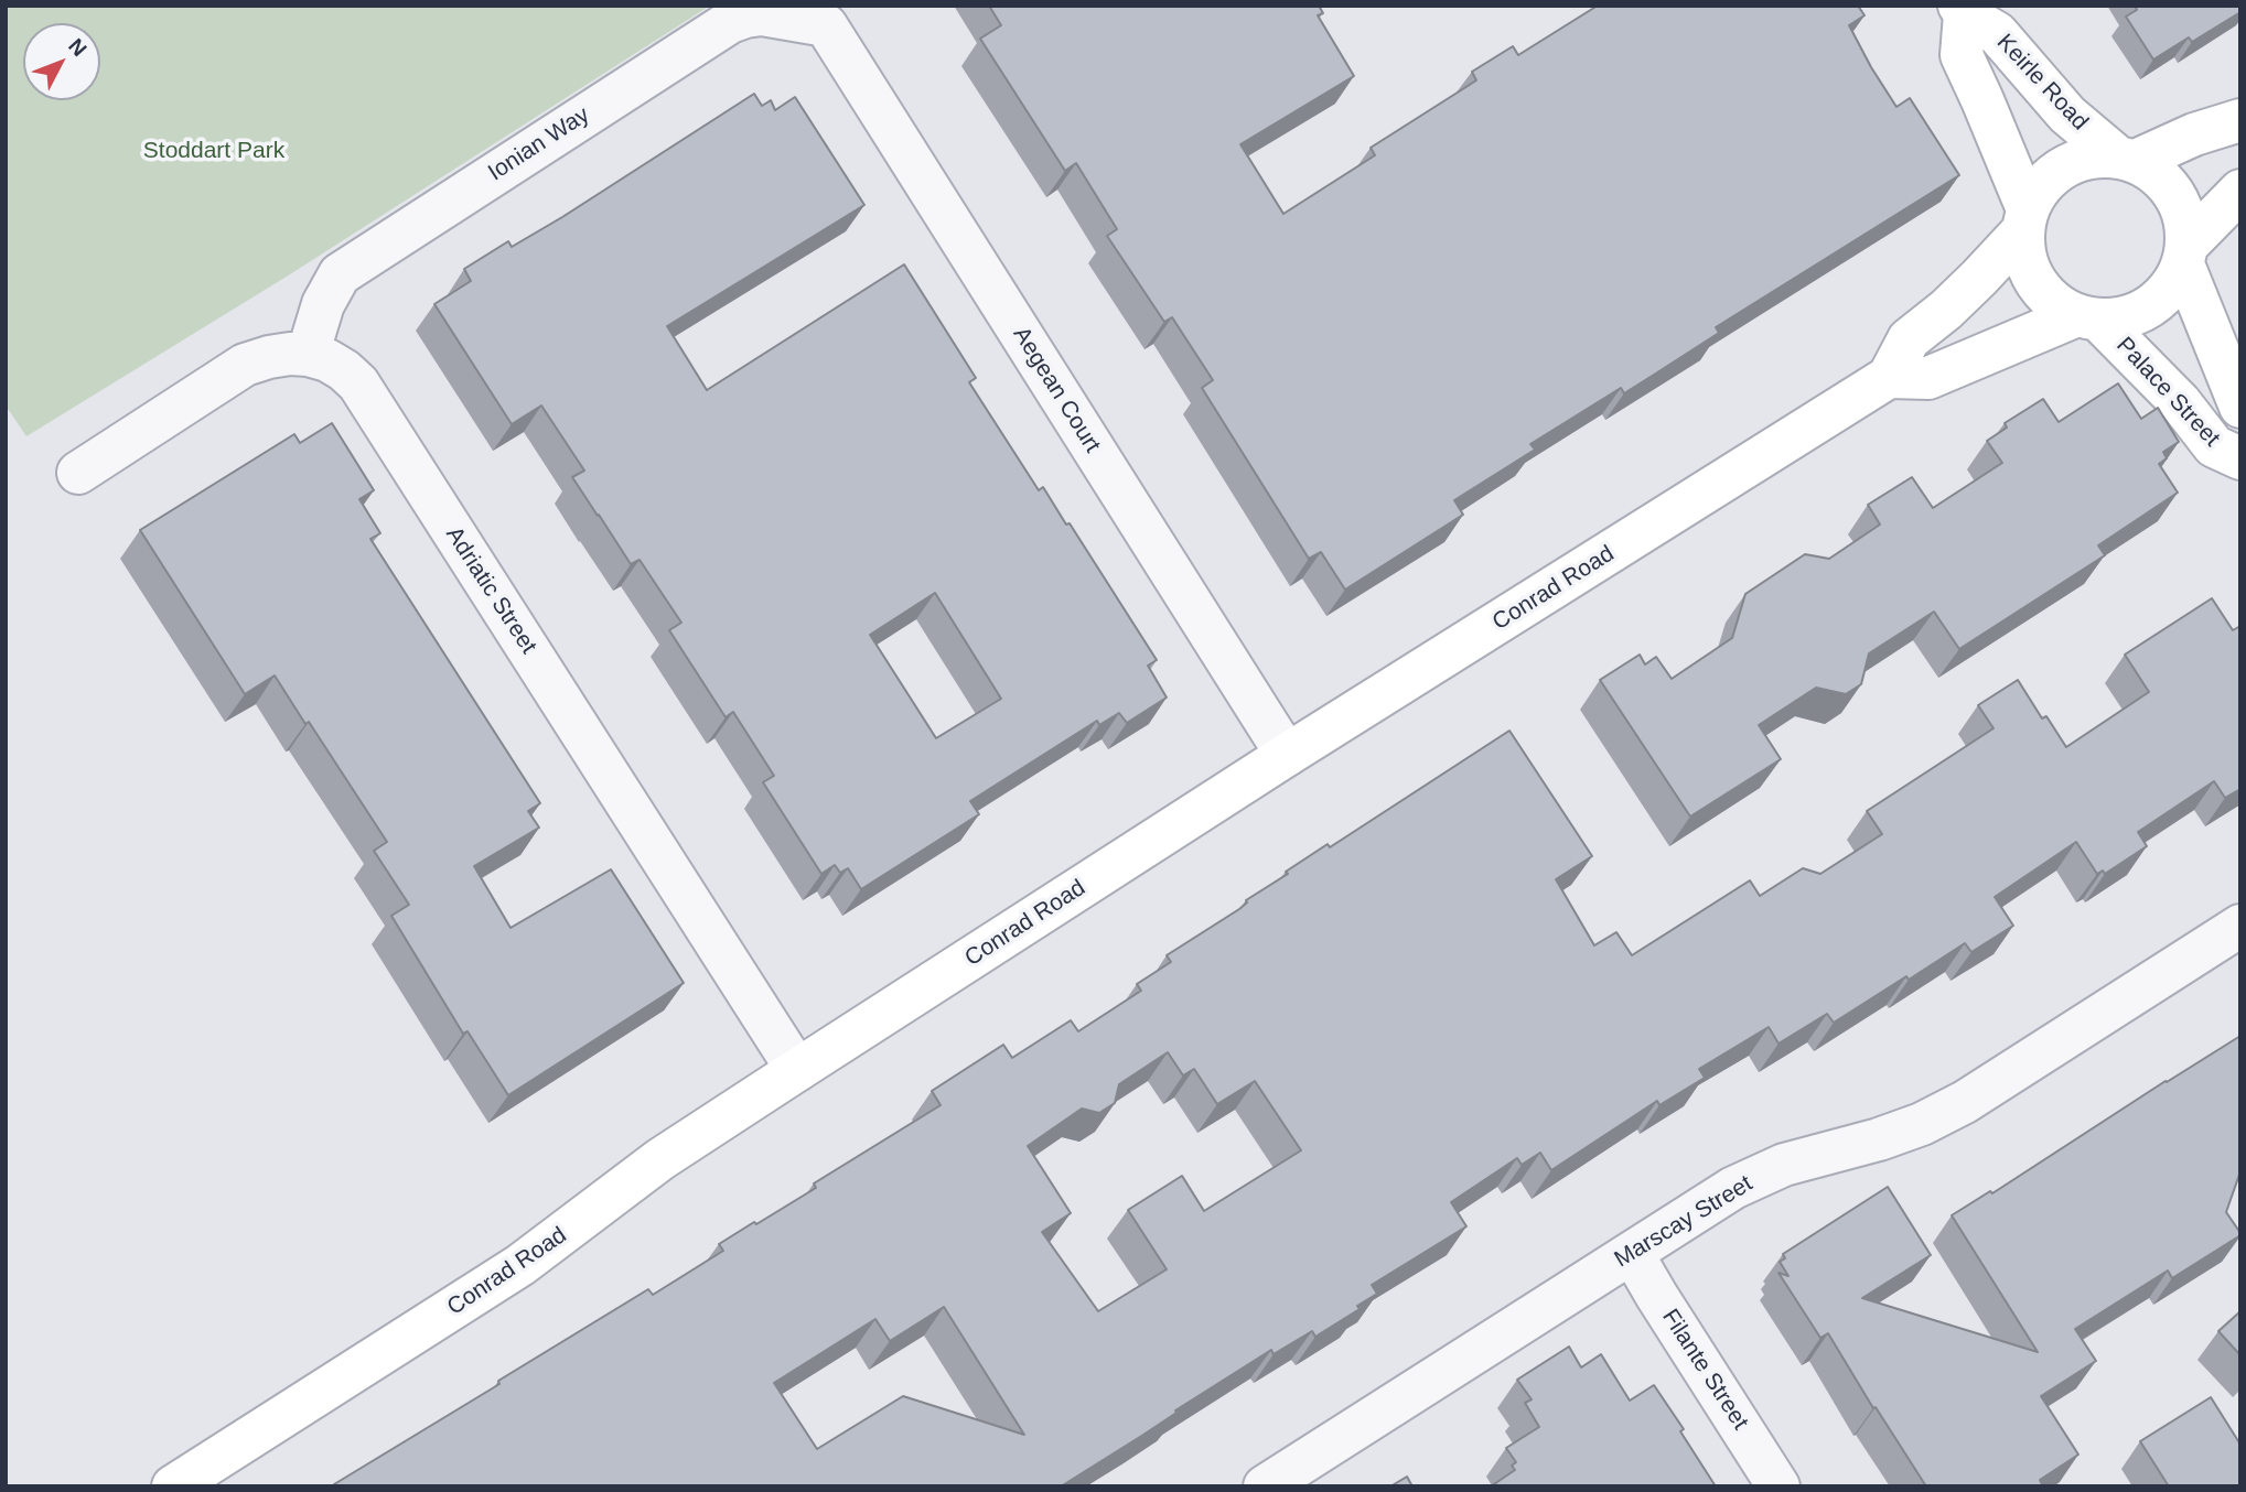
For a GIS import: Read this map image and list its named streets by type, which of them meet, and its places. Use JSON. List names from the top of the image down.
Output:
{
  "streets": {
    "street": [
      "Keirle Road",
      "Ionian Way",
      "Aegean Court",
      "Palace Street",
      "Conrad Road",
      "Adriatic Street",
      "Marscay Street",
      "Filante Street"
    ]
  },
  "crossings": [
    ["Keirle Road", "Palace Street"],
    ["Keirle Road", "Conrad Road"],
    ["Ionian Way", "Aegean Court"],
    ["Ionian Way", "Adriatic Street"],
    ["Aegean Court", "Conrad Road"],
    ["Palace Street", "Conrad Road"],
    ["Conrad Road", "Adriatic Street"],
    ["Marscay Street", "Filante Street"]
  ],
  "parks": ["Stoddart Park"],
  "north": "top right"
}
